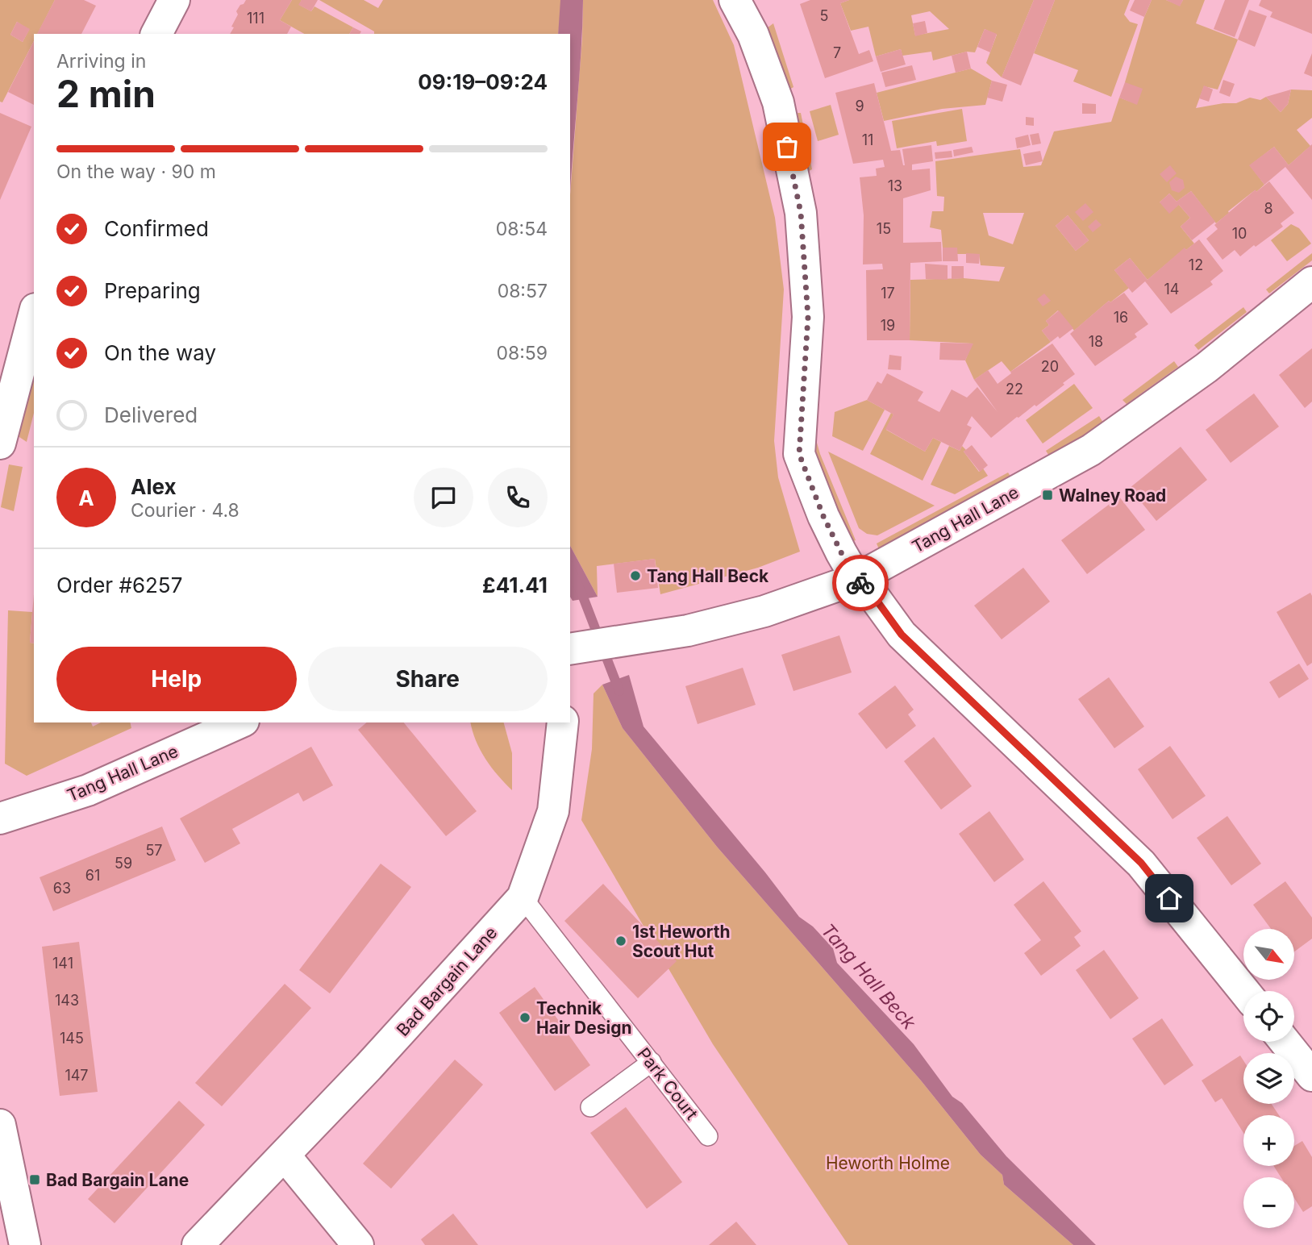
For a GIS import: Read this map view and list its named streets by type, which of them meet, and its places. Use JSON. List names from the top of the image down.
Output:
{
  "streets": {
    "street": ["Tang Hall Lane", "Bad Bargain Lane"],
    "lane": ["Park Court"]
  },
  "crossings": [
    ["Bad Bargain Lane", "Park Court"]
  ],
  "water": ["Tang Hall Beck"],
  "parks": ["Heworth Holme"],
  "places": {
    "transit": ["Walney Road", "Bad Bargain Lane"],
    "other": ["Tang Hall Beck", "1st Heworth Scout Hut", "Technik Hair Design"]
  },
  "house_numbers": [
    "5",
    "111",
    "7",
    "9",
    "11",
    "13",
    "8",
    "15",
    "10",
    "12",
    "14",
    "17",
    "16",
    "19",
    "18",
    "20",
    "22",
    "57",
    "59",
    "61",
    "63",
    "141",
    "143",
    "145",
    "147"
  ],
  "north": "bottom right",
  "page": {
    "heading": ["2 min", "Arriving in", "09:19–09:24"],
    "panel": [
      "Alex",
      "Courier · 4.8",
      "Order #6257",
      "£41.41"
    ],
    "bar": "On the way · 90 m",
    "list": [
      ["Confirmed", "08:54"],
      ["Preparing", "08:57"],
      ["On the way", "08:59"],
      "Delivered"
    ],
    "round": "A",
    "buttons": ["Help", "Share"],
    "map_buttons": ["+", "−"]
  }
}
